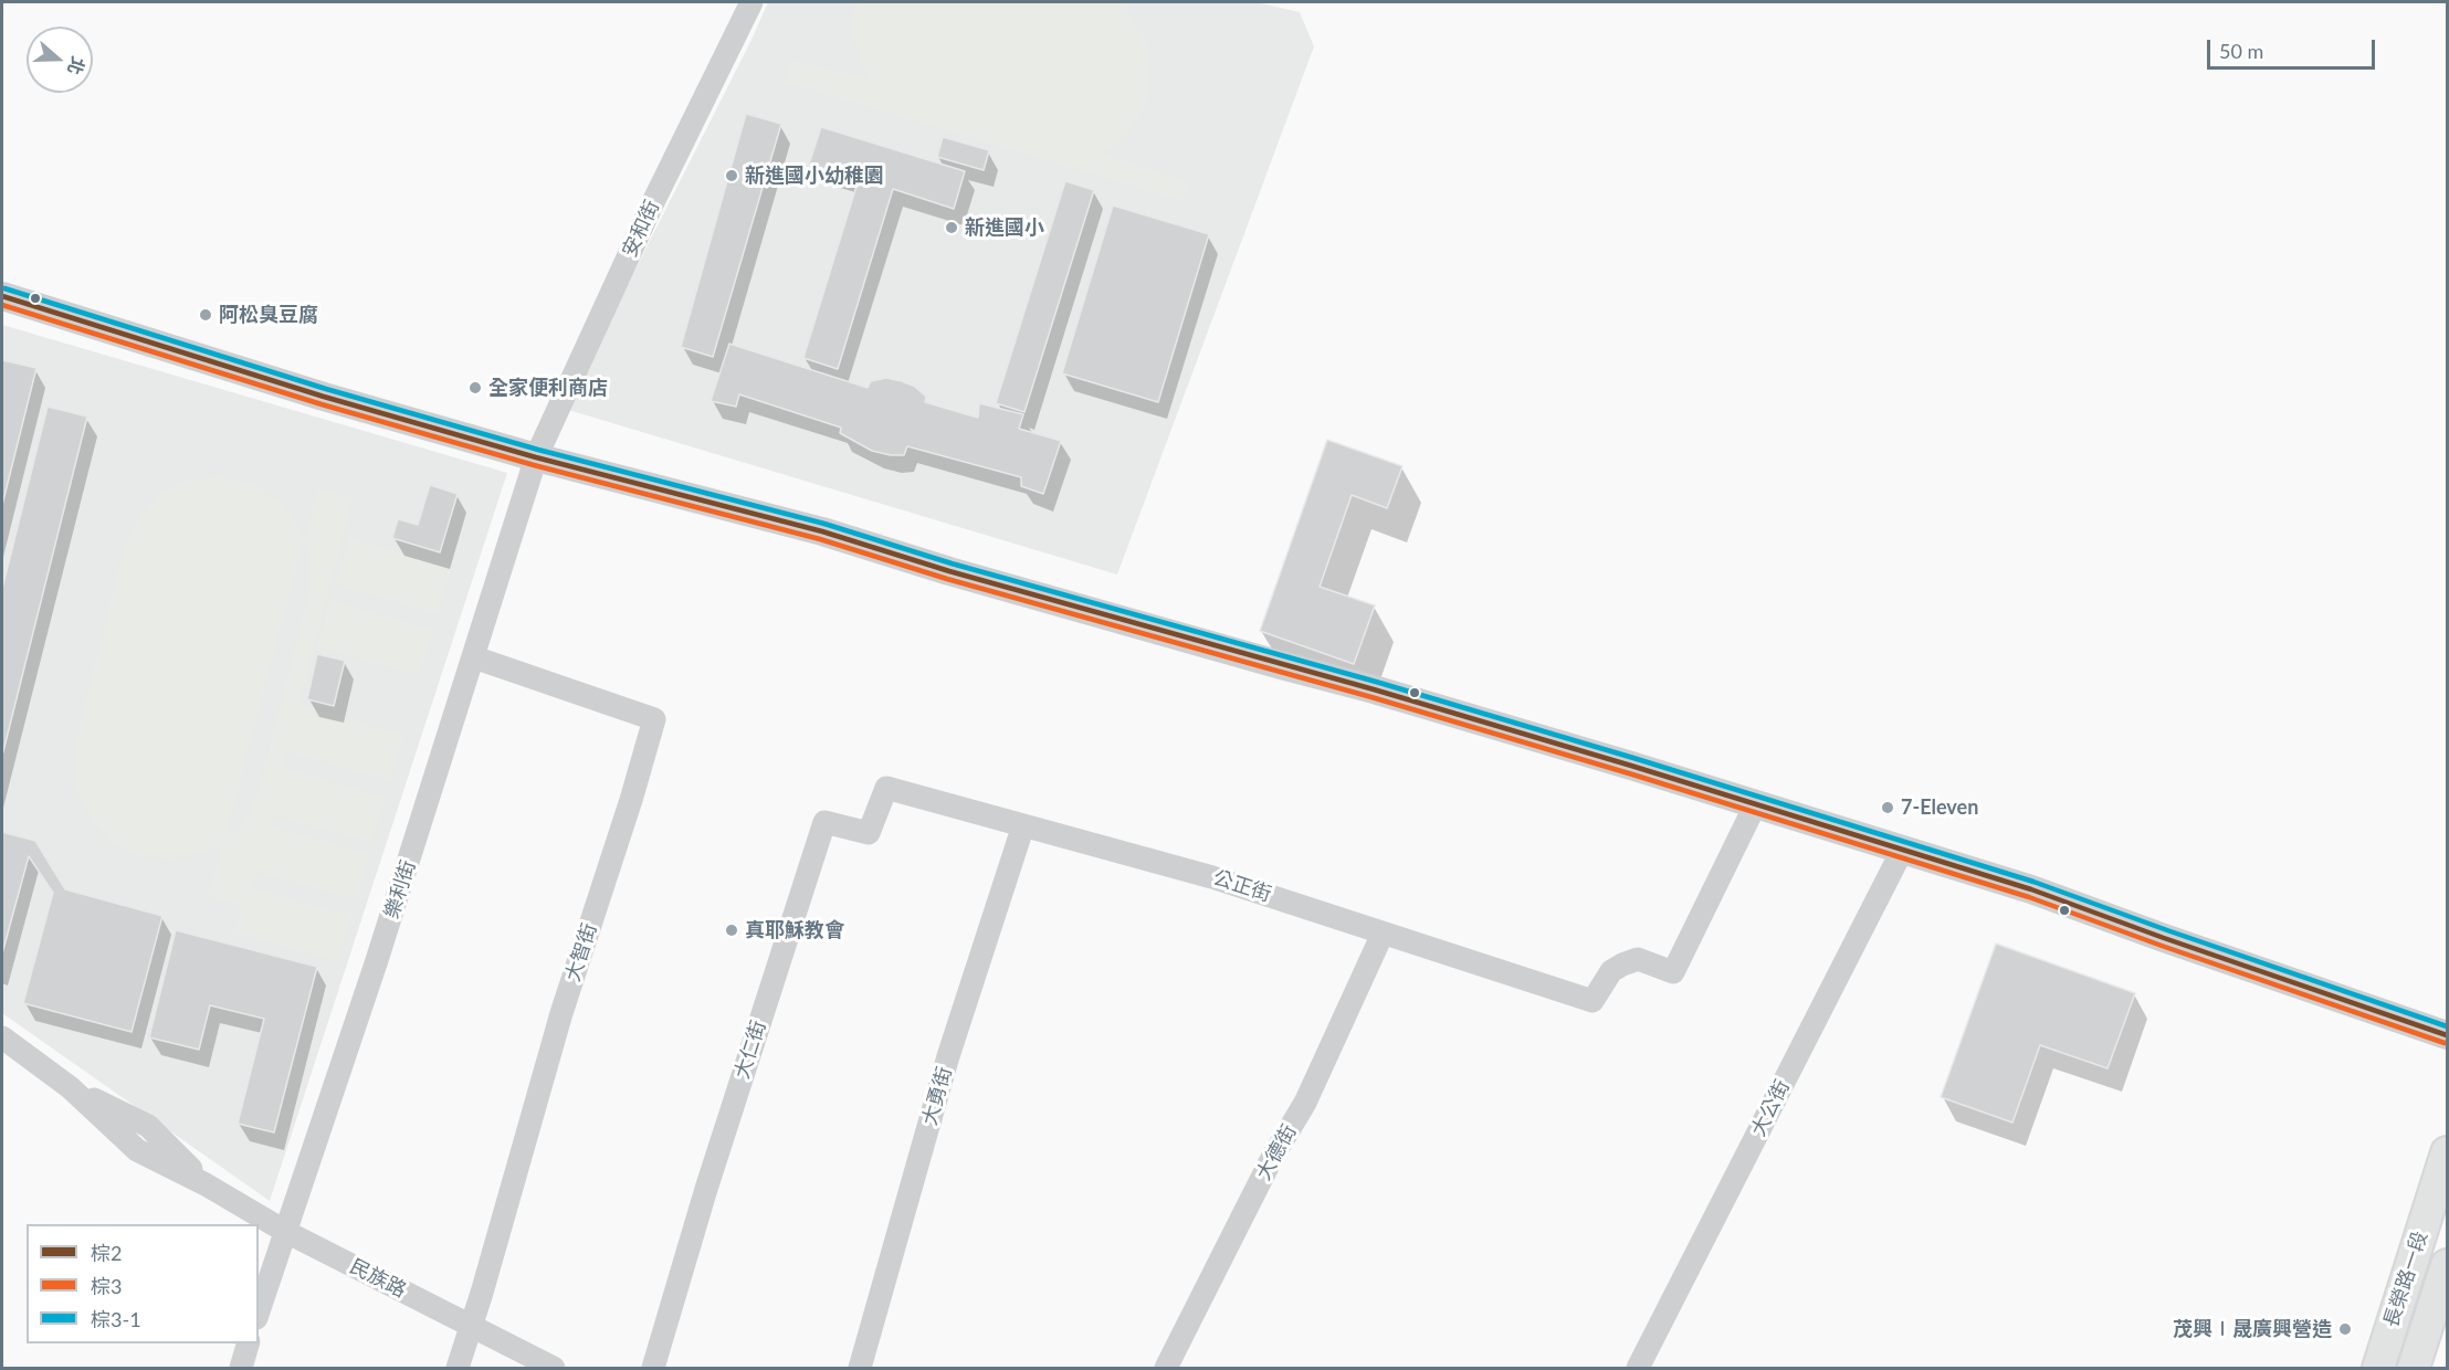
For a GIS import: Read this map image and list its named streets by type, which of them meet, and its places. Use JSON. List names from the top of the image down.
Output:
{
  "streets": {
    "main road": ["長榮路一段"],
    "street": [
      "安和街",
      "公正街",
      "樂利街",
      "大智街",
      "大仁街",
      "大勇街",
      "大公街",
      "大德街",
      "民族路"
    ]
  },
  "crossings": [
    ["安和街", "樂利街"],
    ["公正街", "大仁街"],
    ["公正街", "大勇街"],
    ["公正街", "大德街"],
    ["樂利街", "大智街"],
    ["樂利街", "民族路"],
    ["大智街", "民族路"]
  ],
  "places": [
    "新進國小幼稚園",
    "新進國小",
    "阿松臭豆腐",
    "全家便利商店",
    "7-Eleven",
    "真耶穌教會",
    "茂興∣晟廣興營造"
  ],
  "lines": ["transit line 棕3-1", "transit line 棕2", "transit line 棕3"],
  "legend": ["棕2", "棕3", "棕3-1"],
  "scale_bar": "50 m",
  "north": "right"
}
